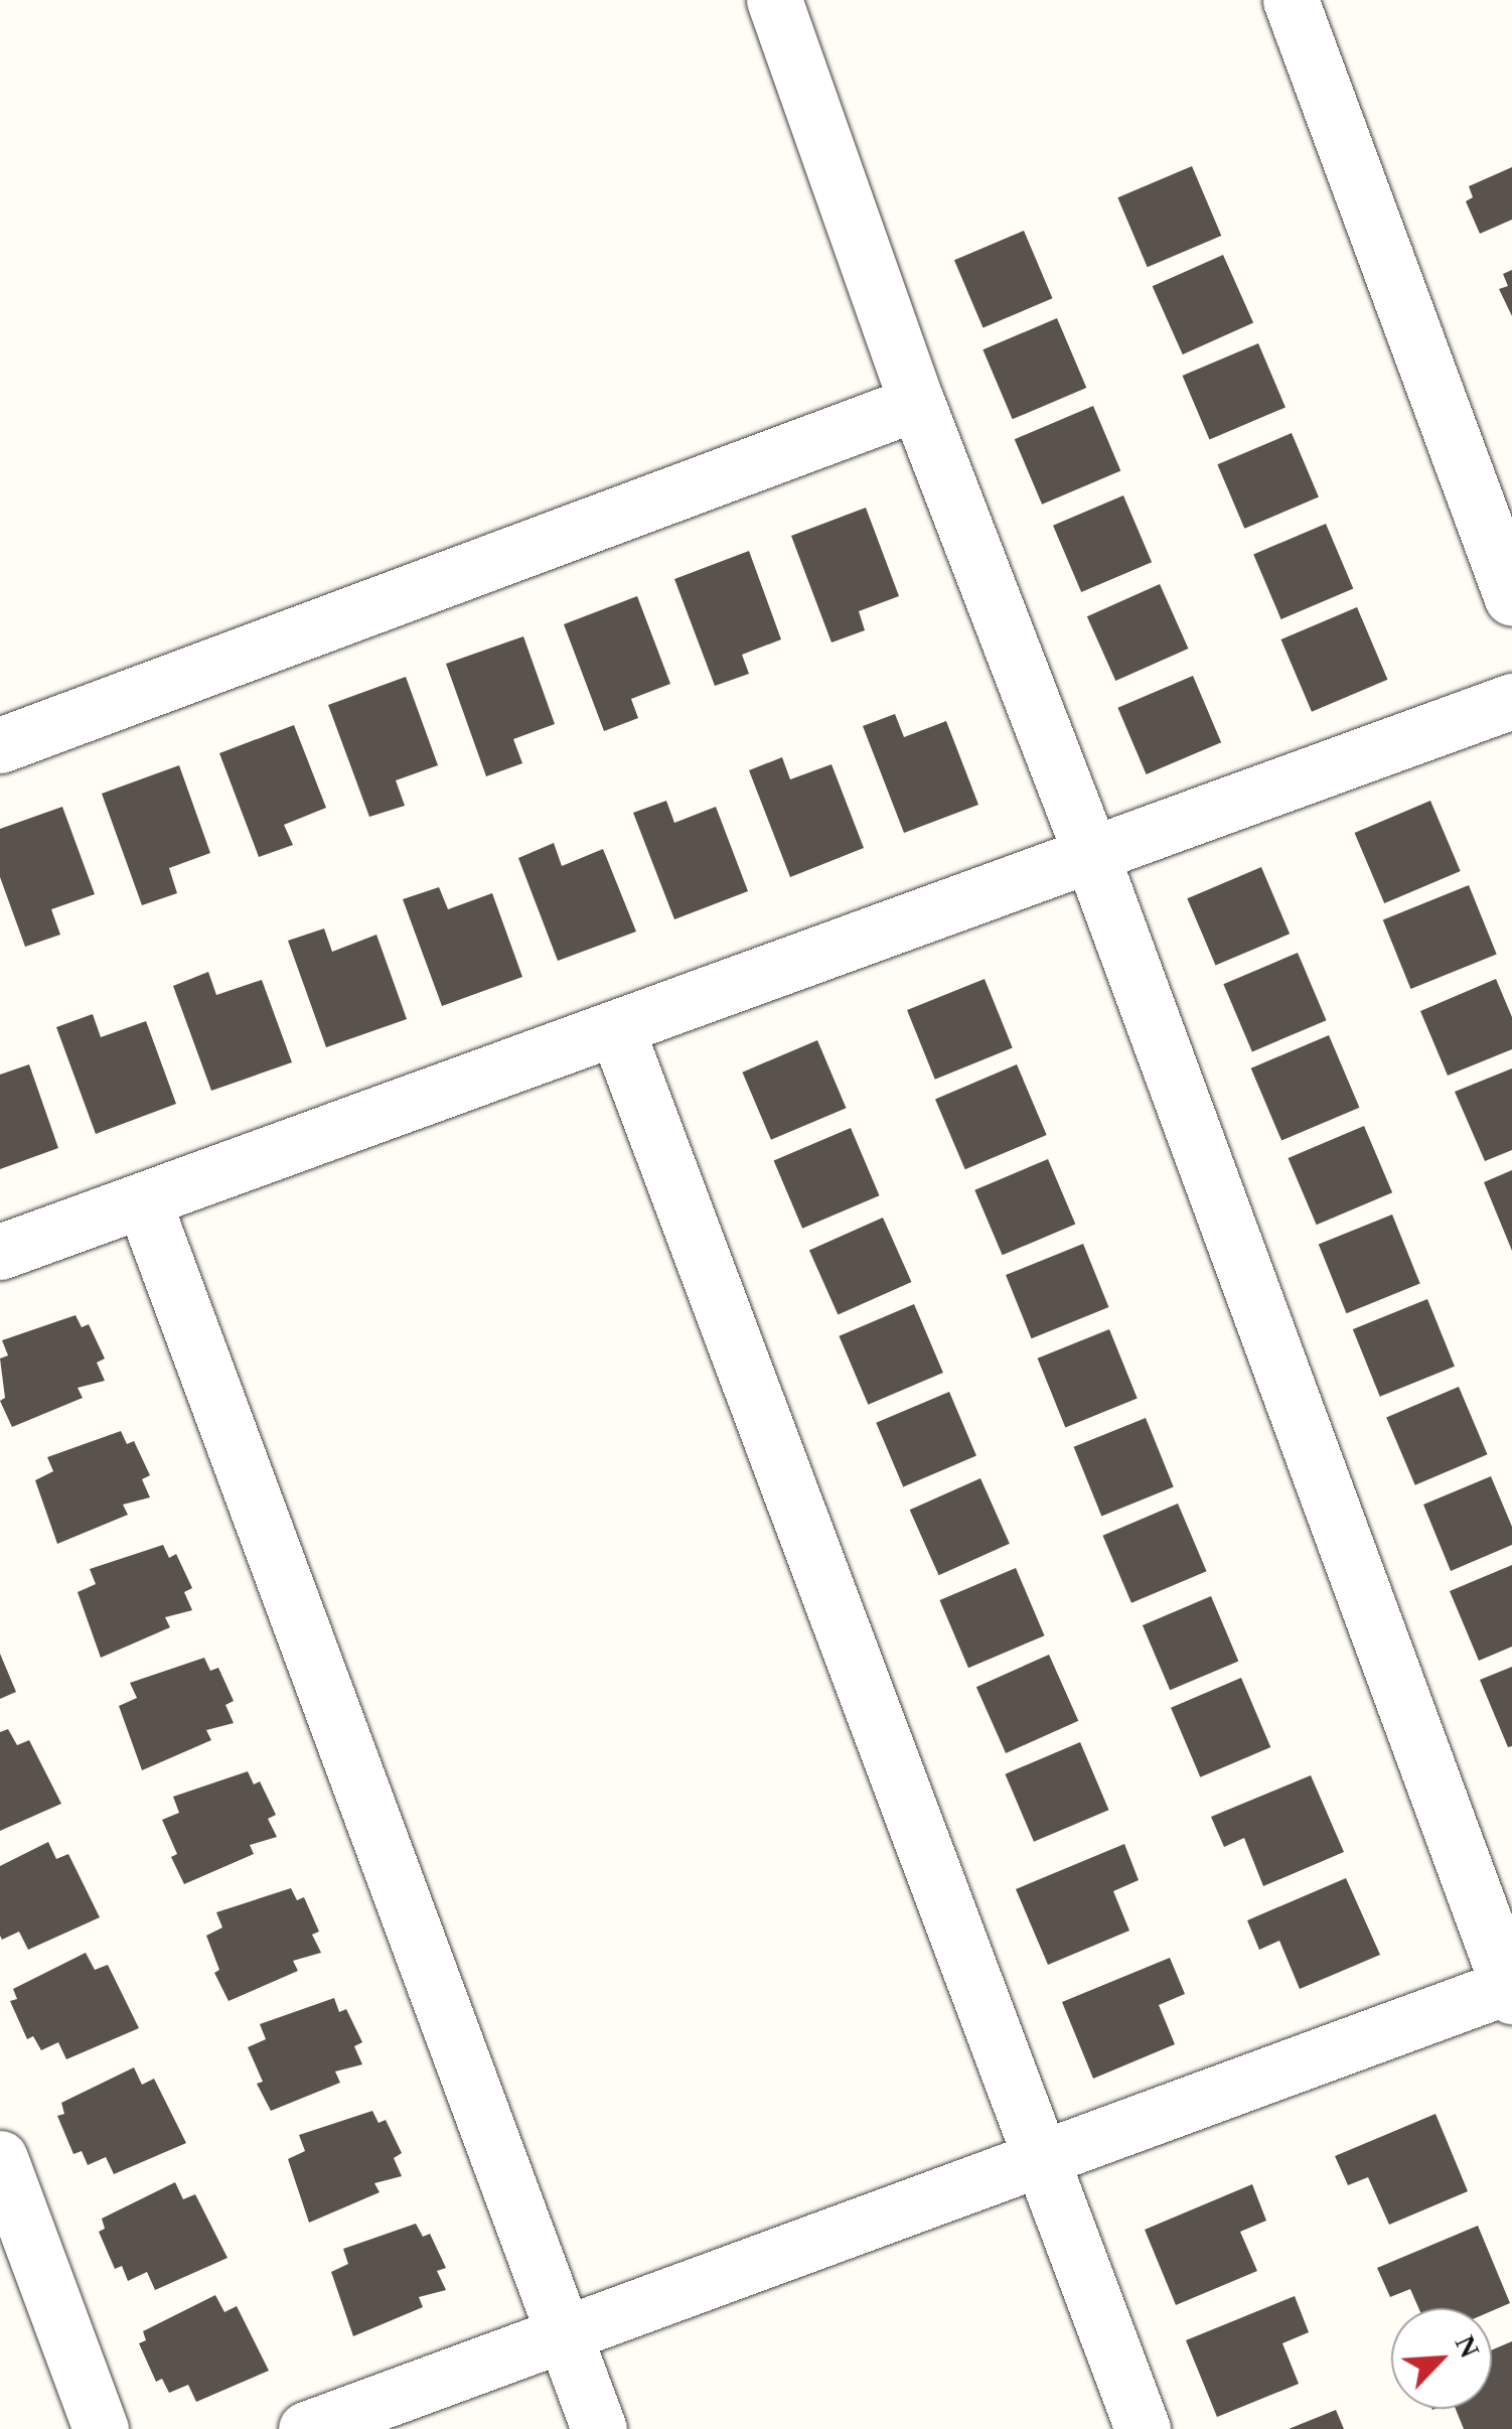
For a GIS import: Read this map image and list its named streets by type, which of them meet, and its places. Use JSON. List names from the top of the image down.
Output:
{
  "north": "top right"
}
